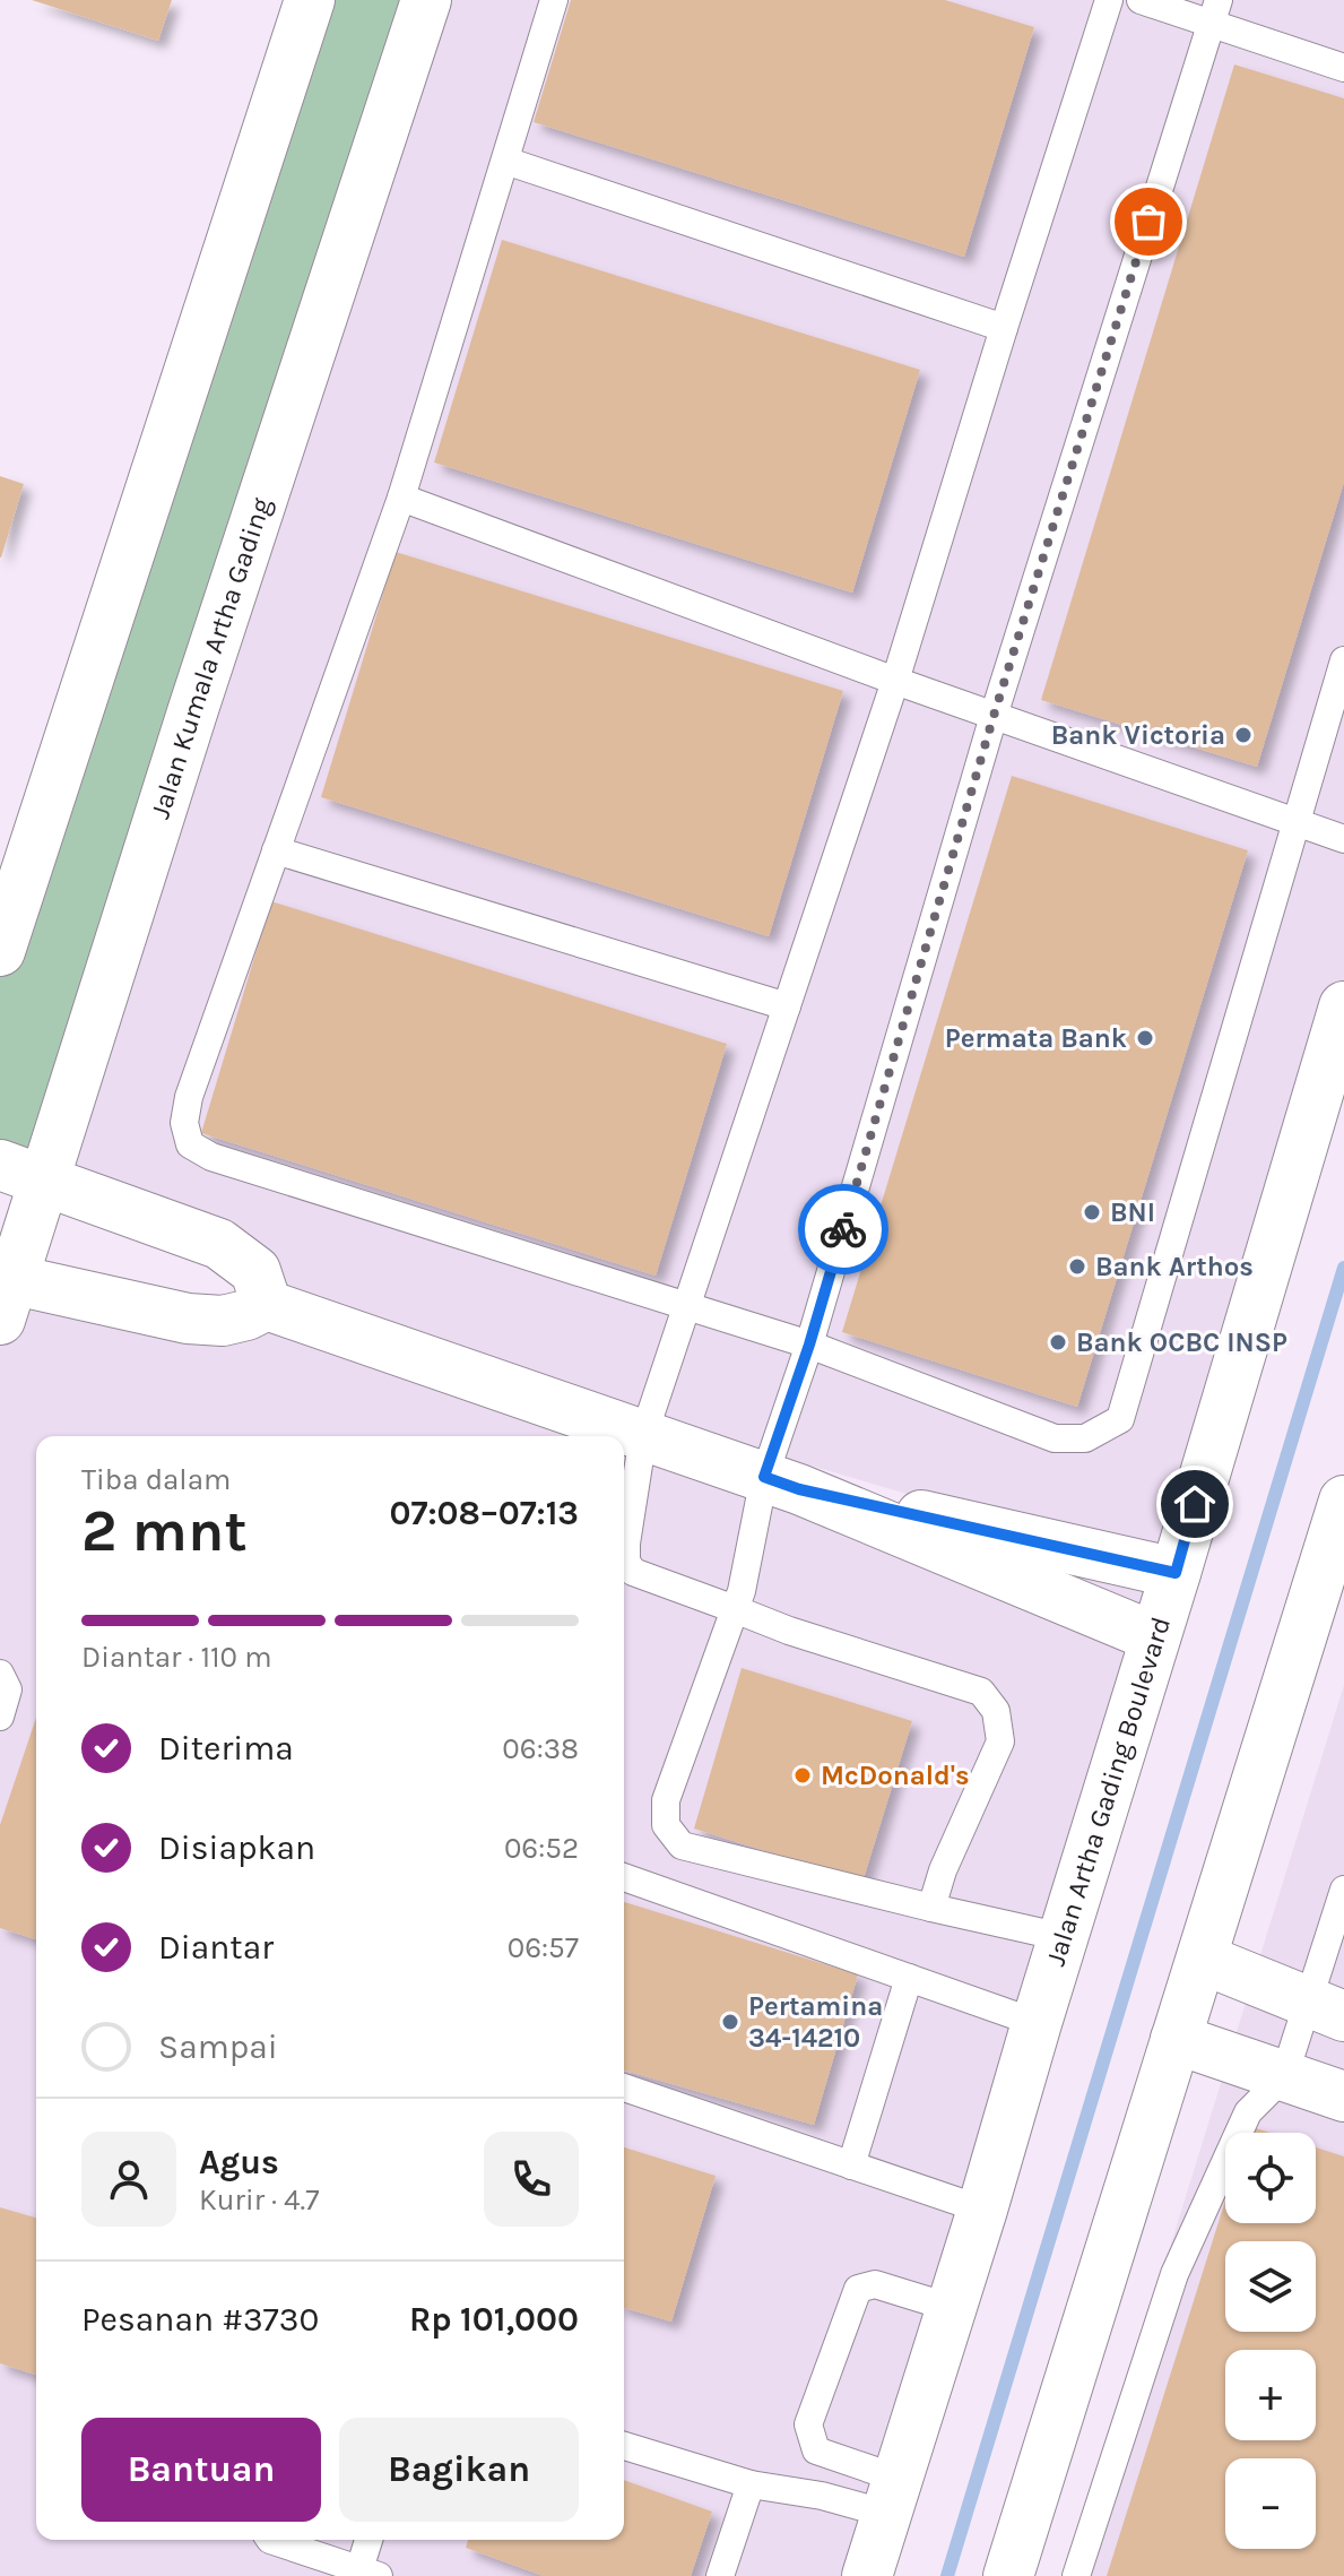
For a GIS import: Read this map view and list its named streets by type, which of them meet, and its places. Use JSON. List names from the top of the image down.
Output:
{
  "streets": {
    "street": ["Jalan Kumala Artha Gading", "Jalan Artha Gading Boulevard"]
  },
  "places": [
    "Bank Victoria",
    "Permata Bank",
    "BNI",
    "Bank Arthos",
    "Bank OCBC INSP",
    "McDonald's",
    "Pertamina 34-14210"
  ],
  "page": {
    "heading": ["2 mnt", "Tiba dalam", "07:08–07:13"],
    "panel": [
      "Agus",
      "Kurir · 4.7",
      "Pesanan #3730",
      "Rp 101,000"
    ],
    "bar": "Diantar · 110 m",
    "list": [
      ["Diterima", "06:38"],
      ["Disiapkan", "06:52"],
      ["Diantar", "06:57"],
      "Sampai"
    ],
    "map_buttons": ["+", "−"],
    "buttons": ["Bantuan", "Bagikan"]
  }
}
